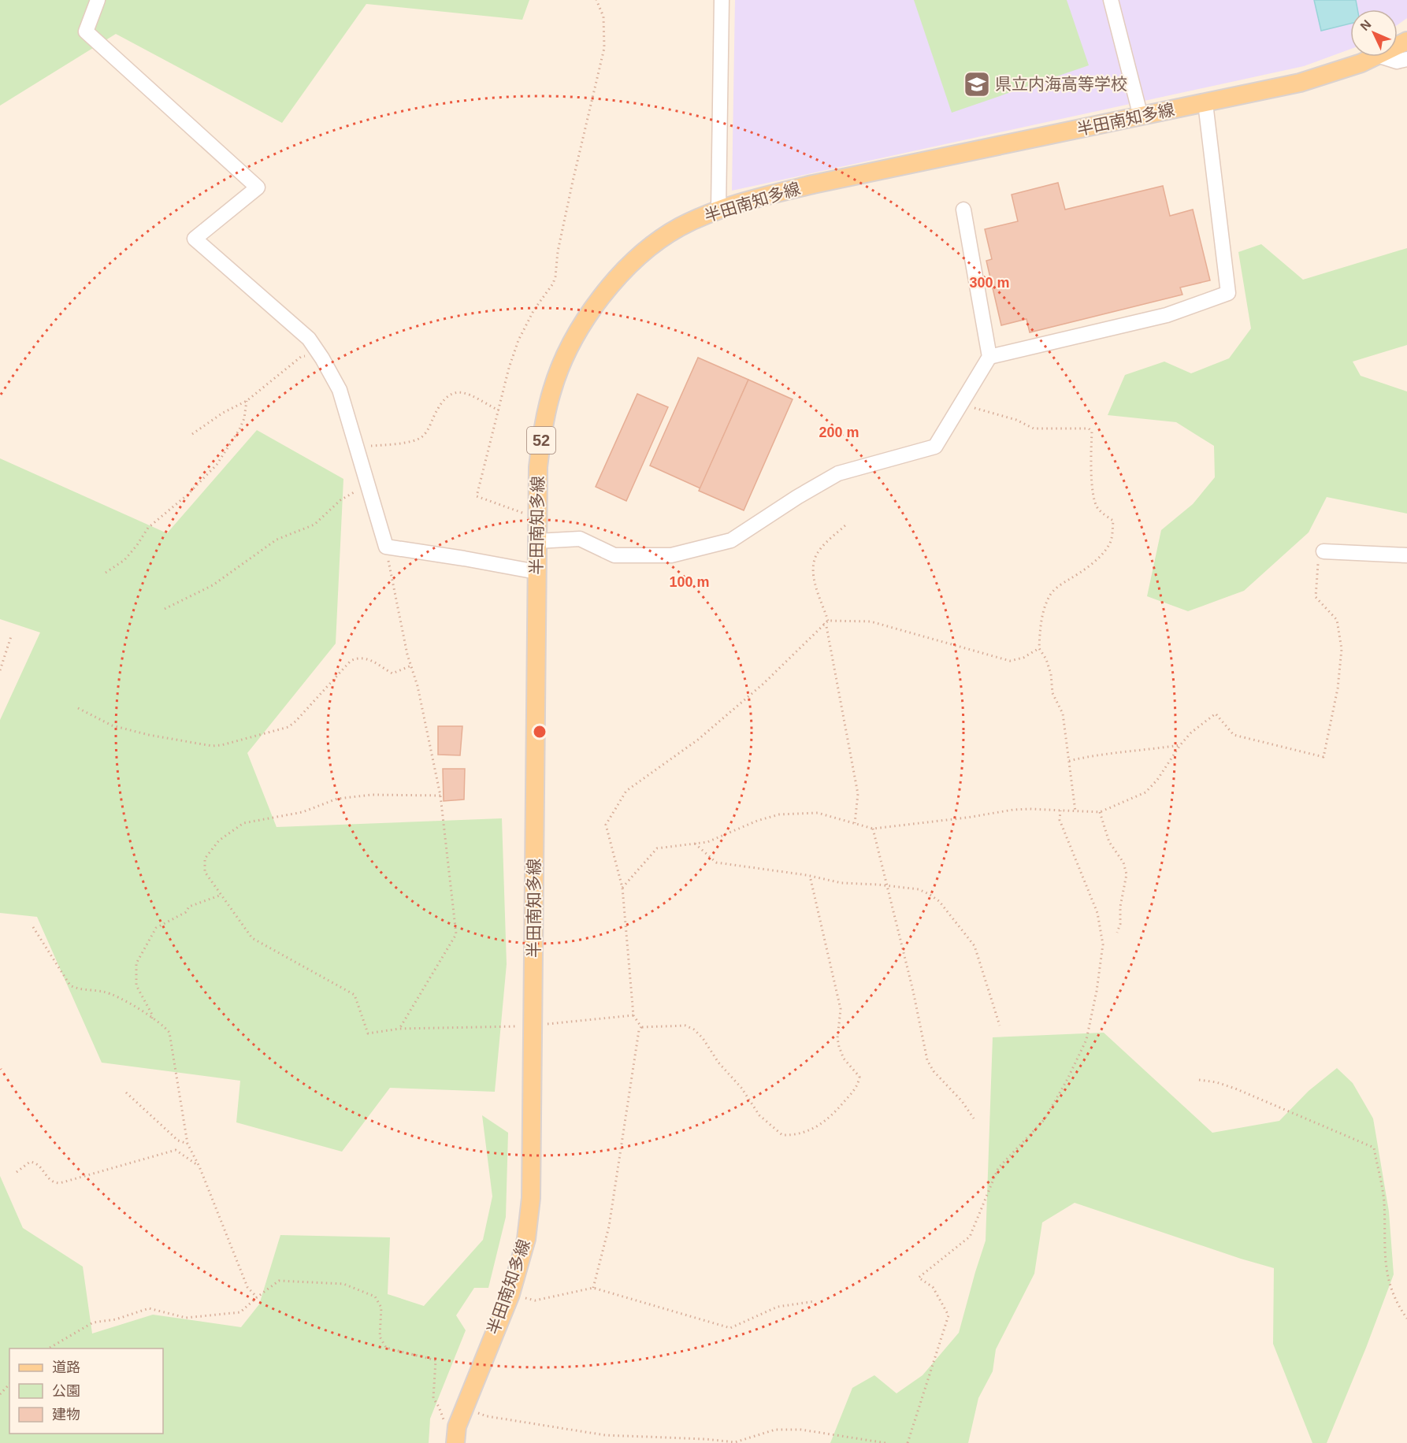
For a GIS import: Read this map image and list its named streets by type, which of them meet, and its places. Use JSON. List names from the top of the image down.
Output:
{
  "streets": {
    "main road": ["半田南知多線", "52"]
  },
  "places": {
    "school or university": ["県立内海高等学校"]
  },
  "legend": ["道路", "公園", "建物"],
  "north": "top left",
  "rings": ["300 m", "200 m", "100 m"]
}
